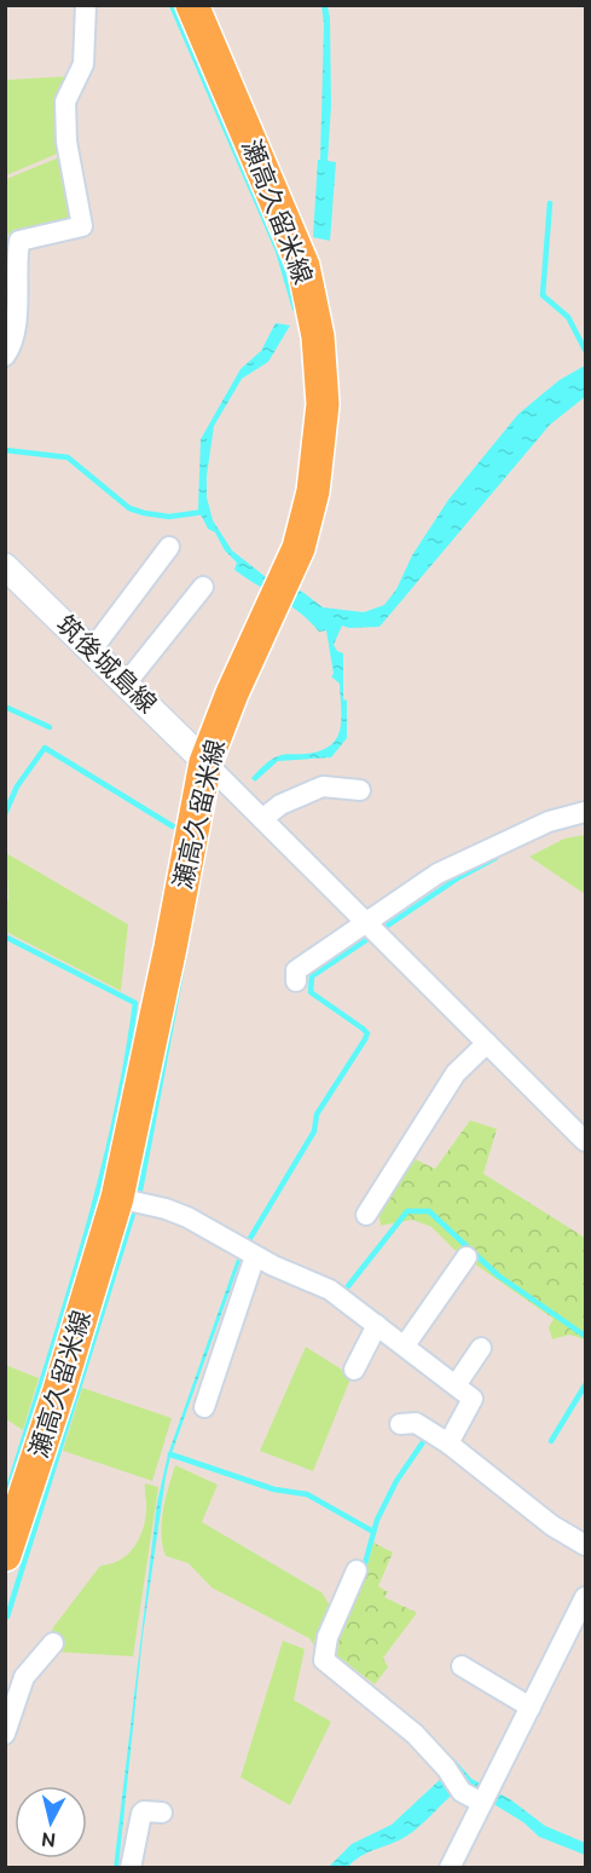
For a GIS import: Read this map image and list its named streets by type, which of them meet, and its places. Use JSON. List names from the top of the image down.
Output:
{
  "streets": {
    "main road": ["瀬高久留米線"],
    "street": ["筑後城島線"]
  },
  "crossings": [
    ["瀬高久留米線", "筑後城島線"]
  ],
  "north": "bottom"
}
